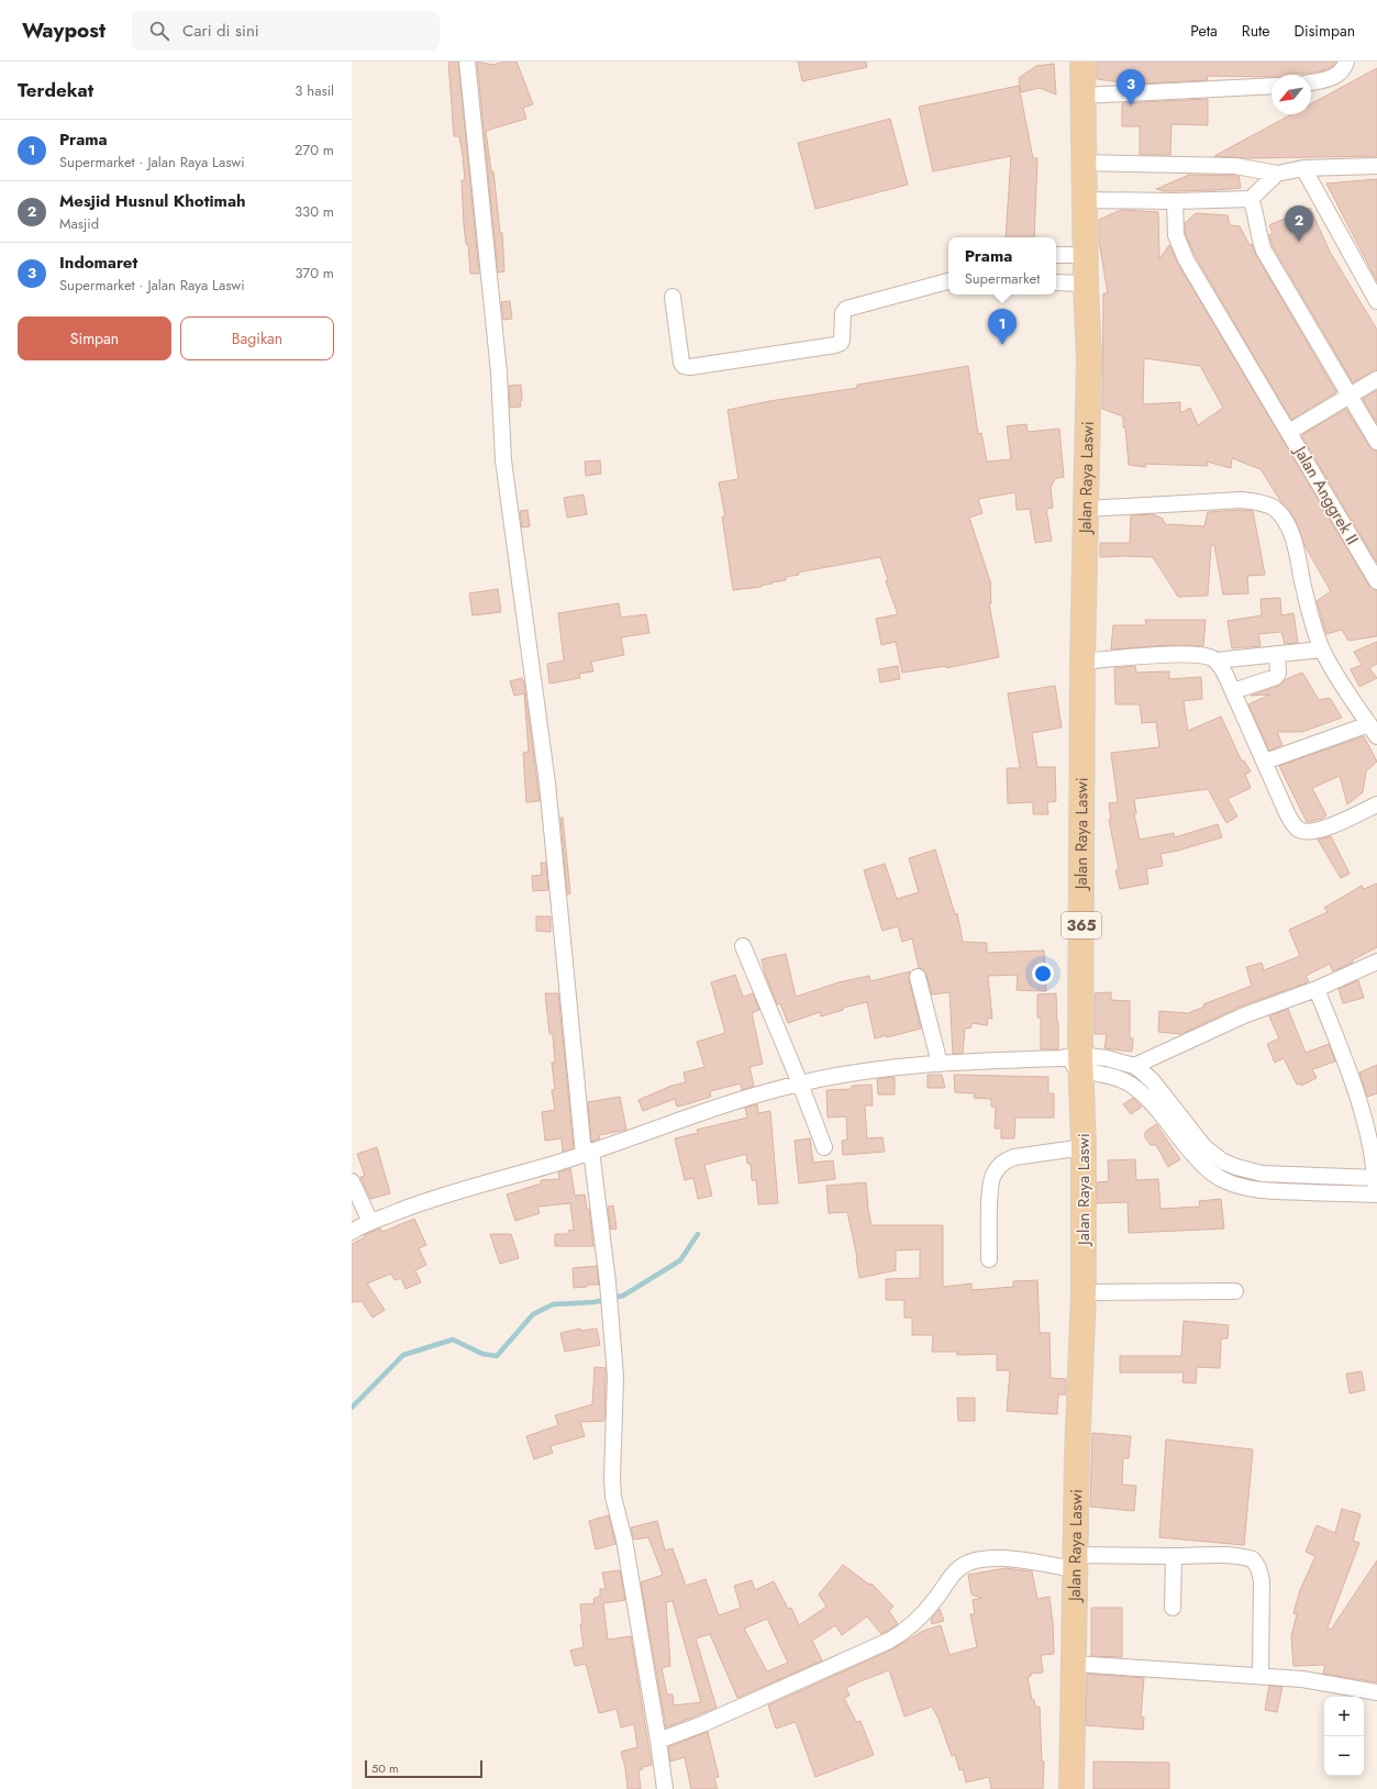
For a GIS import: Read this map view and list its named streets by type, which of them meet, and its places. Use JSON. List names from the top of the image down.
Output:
{
  "streets": {
    "main road": ["Jalan Raya Laswi", "365"],
    "street": ["Jalan Anggrek II"]
  },
  "scale_bar": "50 m",
  "north": "bottom left",
  "page": {
    "header": "Waypost",
    "search": "Cari di sini",
    "nav": ["Peta", "Rute", "Disimpan"],
    "heading": ["Terdekat", "3 hasil"],
    "pins": ["3", "2", "1"],
    "list": [
      {
        "mark": "1",
        "name": "Prama",
        "note": "Supermarket · Jalan Raya Laswi",
        "value": "270 m"
      },
      {
        "mark": "2",
        "name": "Mesjid Husnul Khotimah",
        "note": "Masjid",
        "value": "330 m"
      },
      {
        "mark": "3",
        "name": "Indomaret",
        "note": "Supermarket · Jalan Raya Laswi",
        "value": "370 m"
      }
    ],
    "popup": ["Prama", "Supermarket"],
    "buttons": ["Simpan", "Bagikan"],
    "map_buttons": ["+", "−"],
    "scale": "50 m"
  }
}
